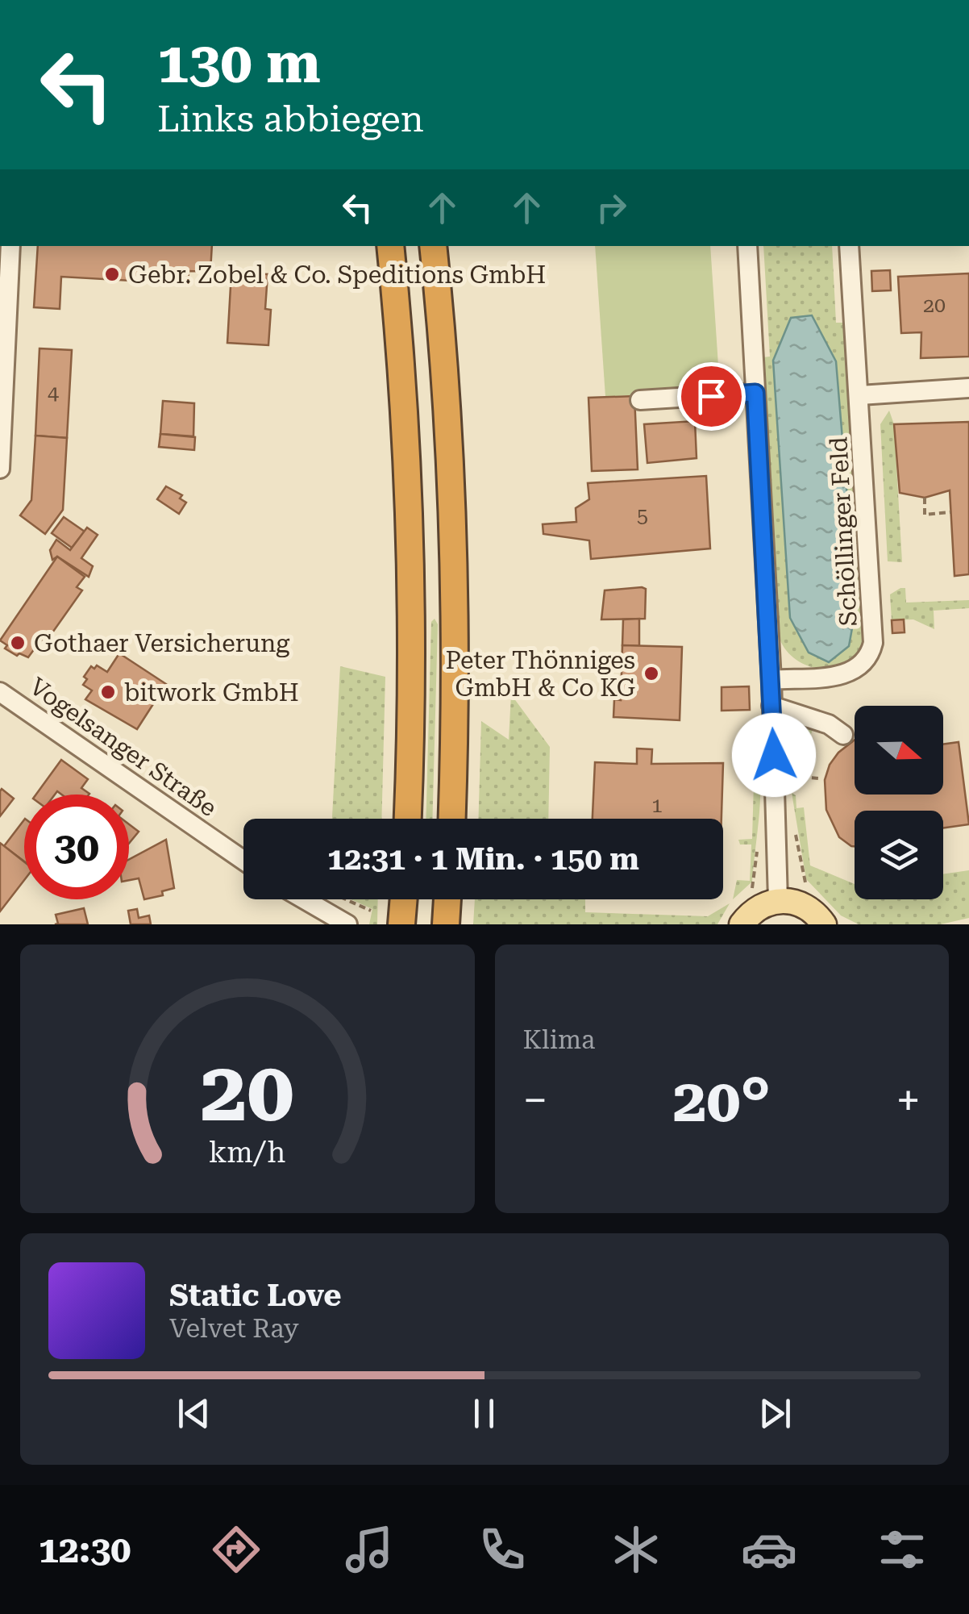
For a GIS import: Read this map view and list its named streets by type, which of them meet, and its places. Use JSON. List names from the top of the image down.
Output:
{
  "streets": {
    "street": ["Schöllinger Feld", "Vogelsanger Straße"]
  },
  "places": [
    "Gebr. Zobel & Co. Speditions GmbH",
    "Gothaer Versicherung",
    "Peter Thönniges GmbH & Co KG",
    "bitwork GmbH"
  ],
  "house_numbers": [
    "20",
    "4",
    "5",
    "1"
  ],
  "north": "right",
  "page": {
    "turn": ["130 m", "Links abbiegen"],
    "limit": "30",
    "trip": "12:31 · 1 Min. · 150 m",
    "tile": "Klima",
    "heat": ["−", "20°", "+"],
    "song": ["Static Love", "Velvet Ray"],
    "tabs": "12:30",
    "gauge": ["20", "km/h"]
  }
}
